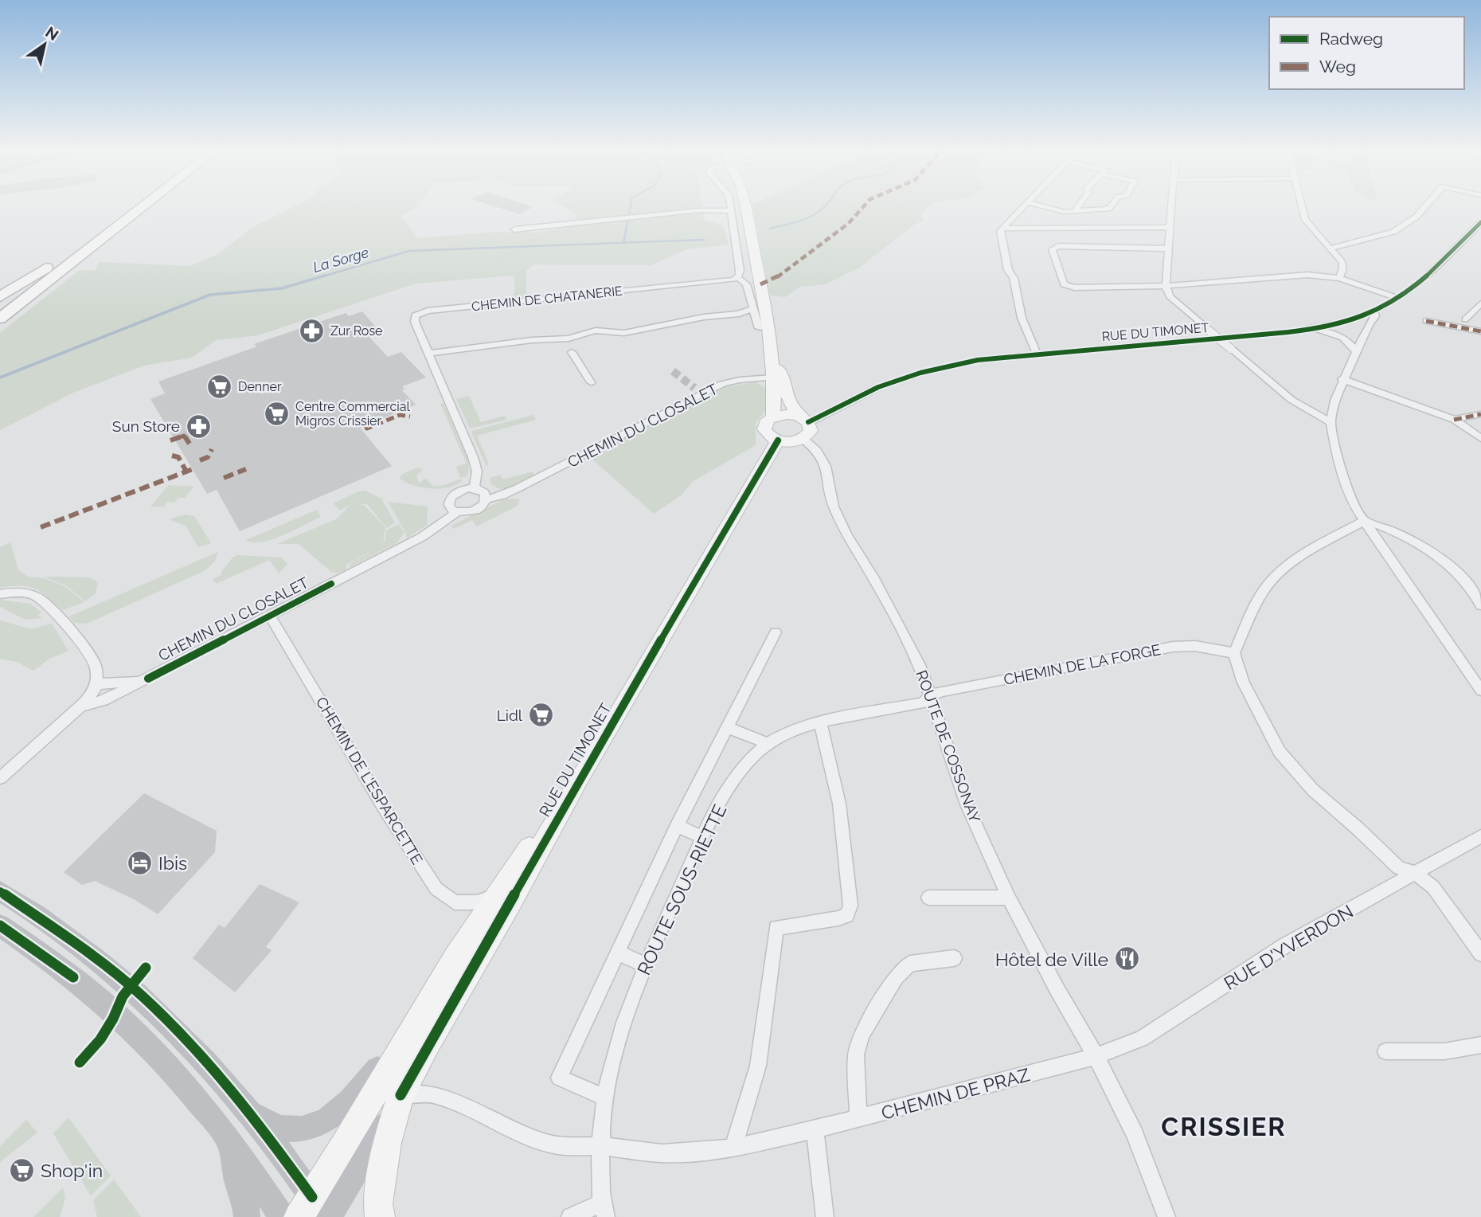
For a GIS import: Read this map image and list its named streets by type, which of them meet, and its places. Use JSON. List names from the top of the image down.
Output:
{
  "streets": {
    "main road": ["RUE DU TIMONET"],
    "street": [
      "CHEMIN DE CHATANERIE",
      "CHEMIN DU CLOSALET",
      "CHEMIN DE LA FORGE",
      "ROUTE DE COSSONAY",
      "CHEMIN DE L'ESPARCETTE",
      "ROUTE SOUS-RIETTE",
      "RUE D'YVERDON",
      "CHEMIN DE PRAZ"
    ]
  },
  "crossings": [
    ["CHEMIN DE CHATANERIE", "CHEMIN DU CLOSALET"],
    ["RUE DU TIMONET", "ROUTE DE COSSONAY"],
    ["RUE DU TIMONET", "CHEMIN DE L'ESPARCETTE"],
    ["RUE DU TIMONET", "CHEMIN DE PRAZ"],
    ["CHEMIN DU CLOSALET", "CHEMIN DE L'ESPARCETTE"],
    ["CHEMIN DE LA FORGE", "ROUTE DE COSSONAY"],
    ["CHEMIN DE LA FORGE", "ROUTE SOUS-RIETTE"],
    ["ROUTE DE COSSONAY", "ROUTE SOUS-RIETTE"],
    ["ROUTE DE COSSONAY", "RUE D'YVERDON"],
    ["ROUTE DE COSSONAY", "CHEMIN DE PRAZ"],
    ["ROUTE SOUS-RIETTE", "CHEMIN DE PRAZ"],
    ["RUE D'YVERDON", "CHEMIN DE PRAZ"]
  ],
  "districts": ["CRISSIER"],
  "water": ["La Sorge"],
  "places": {
    "pharmacy": ["Zur Rose", "Sun Store"],
    "supermarket": [
      "Denner",
      "Centre Commercial Migros Crissier",
      "Lidl",
      "Shop'in"
    ],
    "hotel": ["Ibis"],
    "restaurant": ["Hôtel de Ville"]
  },
  "legend": ["Radweg", "Weg"],
  "north": "top right"
}
